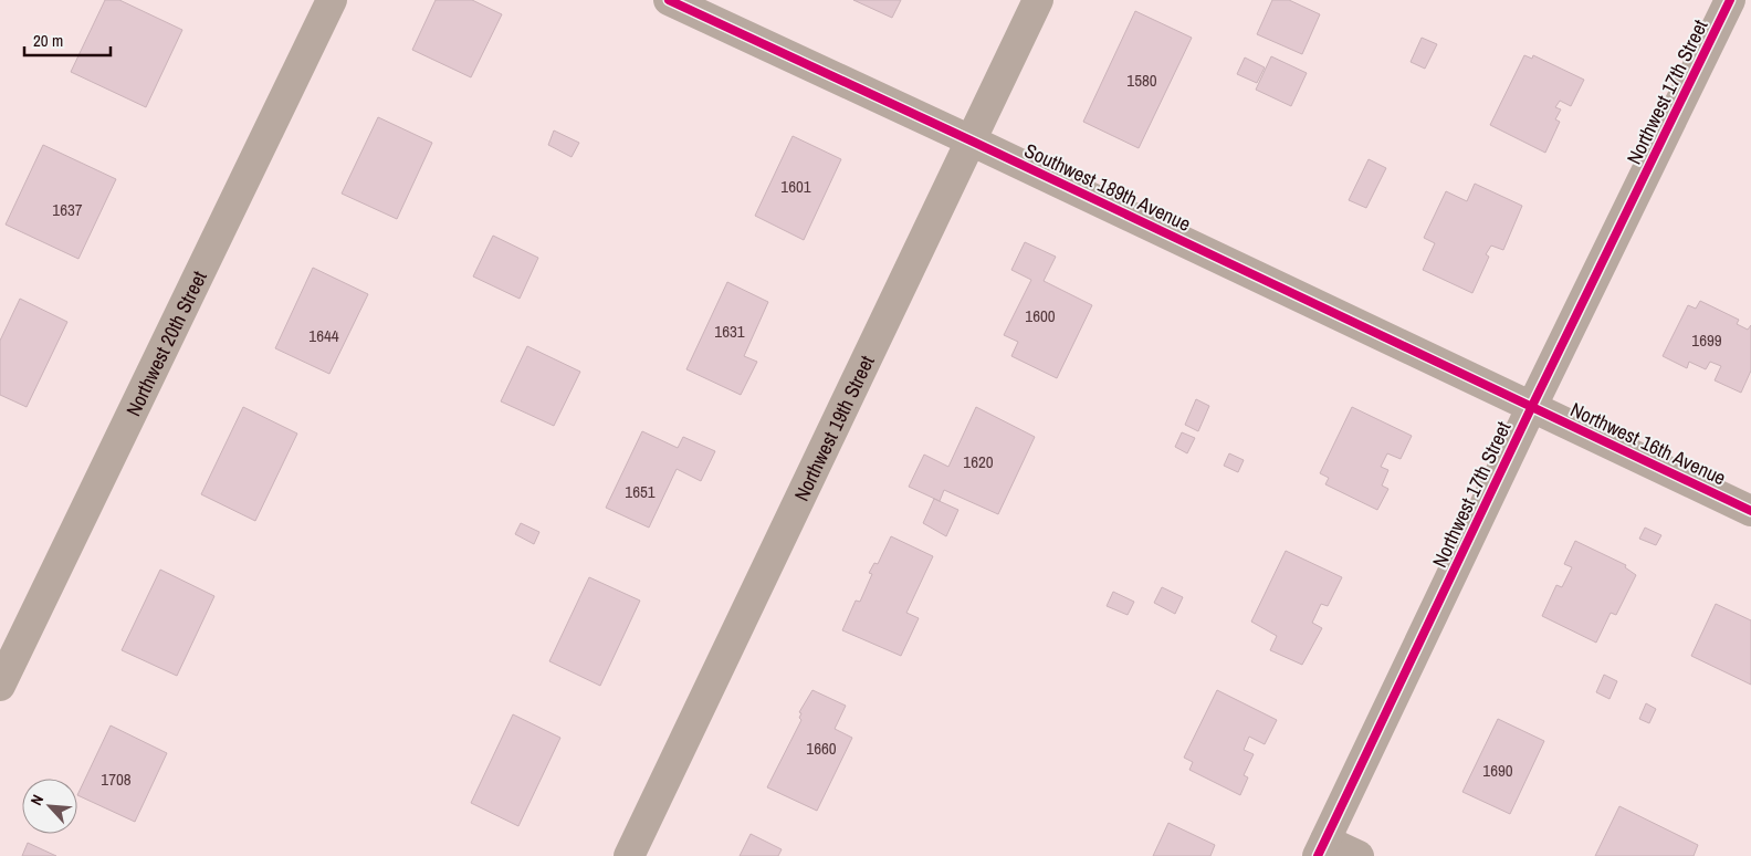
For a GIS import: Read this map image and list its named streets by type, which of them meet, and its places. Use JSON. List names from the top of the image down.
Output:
{
  "streets": {
    "street": [
      "Northwest 17th Street",
      "Southwest 189th Avenue",
      "Northwest 20th Street",
      "Northwest 19th Street",
      "Northwest 16th Avenue"
    ]
  },
  "crossings": [
    ["Northwest 17th Street", "Southwest 189th Avenue"],
    ["Northwest 17th Street", "Northwest 16th Avenue"],
    ["Southwest 189th Avenue", "Northwest 19th Street"],
    ["Southwest 189th Avenue", "Northwest 16th Avenue"]
  ],
  "house_numbers": [
    "1580",
    "1601",
    "1637",
    "1600",
    "1631",
    "1644",
    "1699",
    "1620",
    "1651",
    "1660",
    "1690",
    "1708"
  ],
  "scale_bar": "20 m",
  "north": "top left"
}
